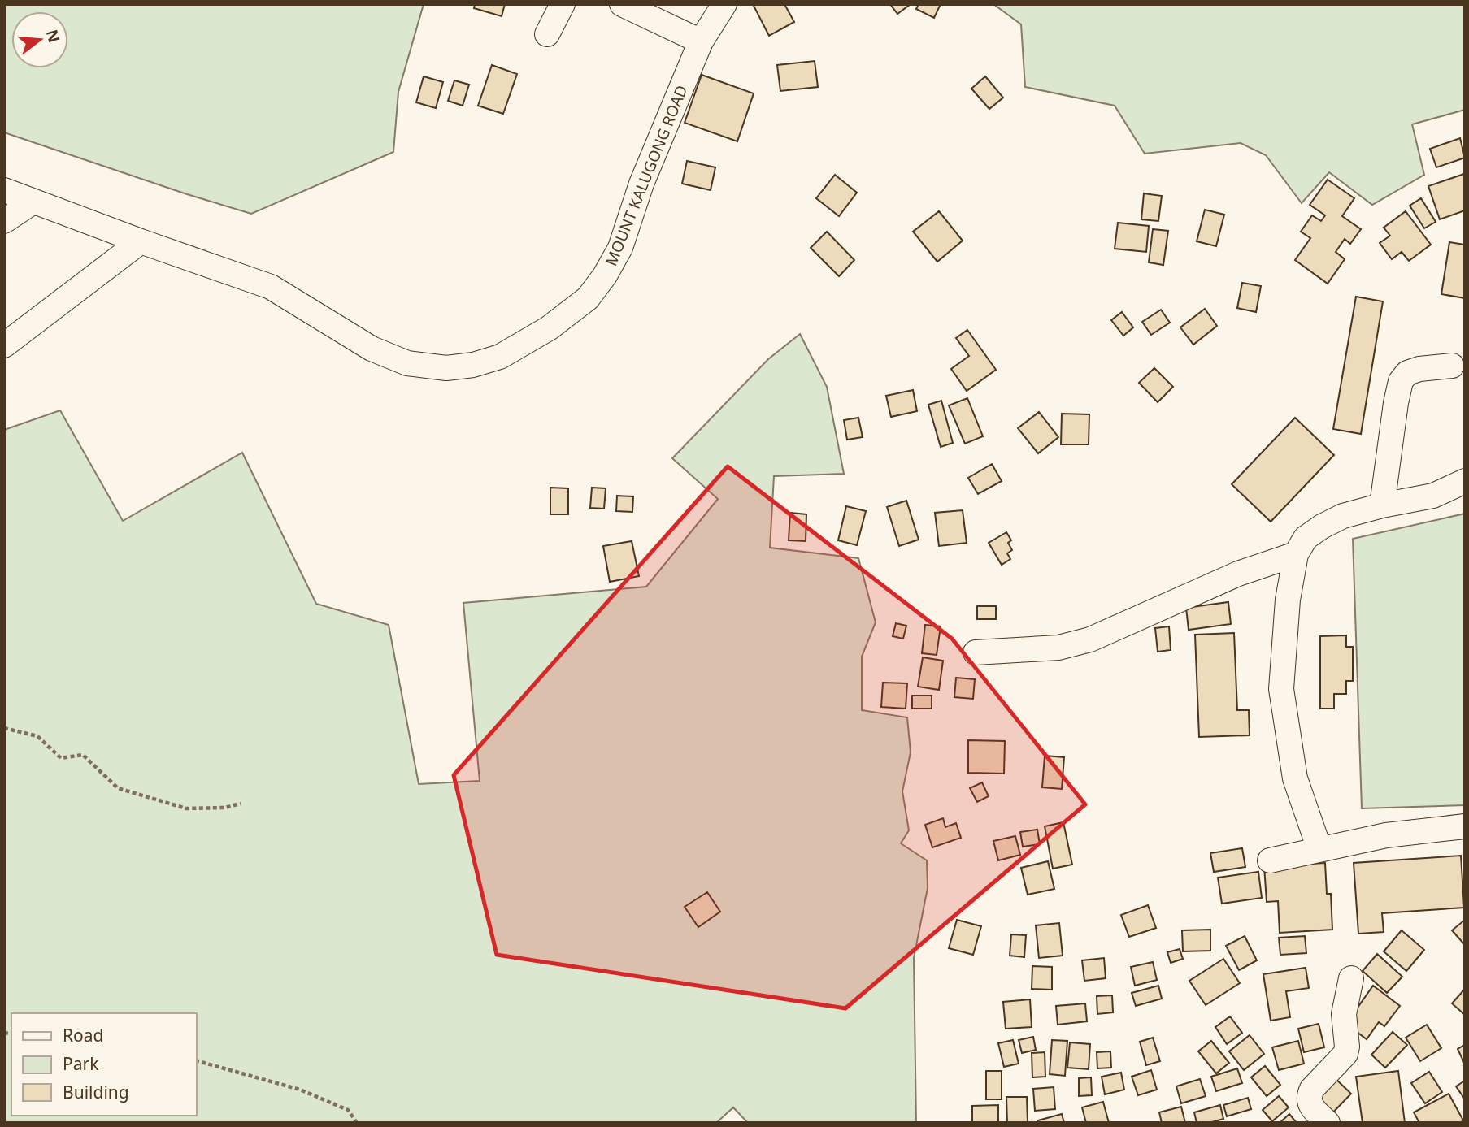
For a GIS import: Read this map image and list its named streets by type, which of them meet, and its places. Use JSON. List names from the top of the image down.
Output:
{
  "streets": {
    "street": ["MOUNT KALUGONG ROAD"]
  },
  "legend": ["Road", "Park", "Building"],
  "north": "right"
}
